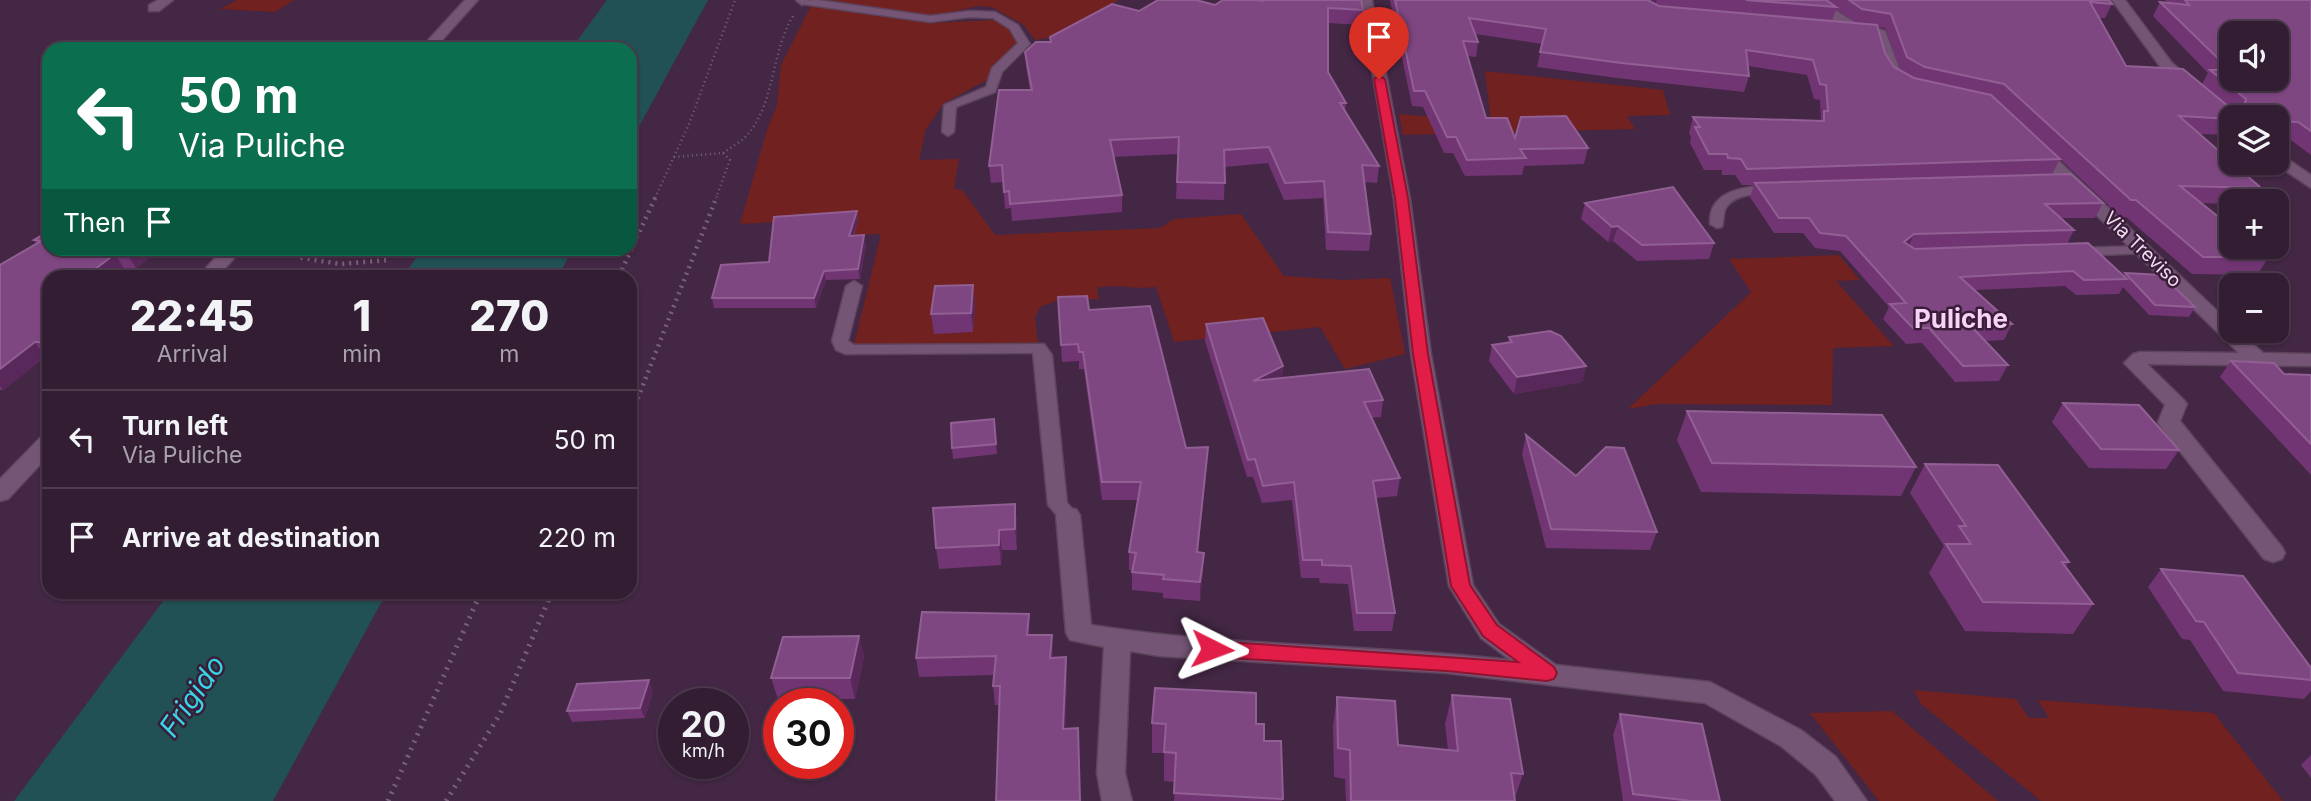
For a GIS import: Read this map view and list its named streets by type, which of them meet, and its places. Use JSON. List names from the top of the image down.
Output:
{
  "streets": {
    "street": ["Via Treviso"]
  },
  "districts": ["Puliche"],
  "water": ["Frigido"],
  "page": {
    "map_buttons": ["+", "−"],
    "turn": ["50 m", "Via Puliche"],
    "then": "Then",
    "eta": [
      "22:45",
      "Arrival",
      "1",
      "min",
      "270",
      "m"
    ],
    "list": [
      {
        "name": "Turn left",
        "note": "Via Puliche",
        "value": "50 m"
      },
      {
        "name": "Arrive at destination",
        "value": "220 m"
      }
    ],
    "speed": "20 km/h",
    "limit": "30"
  }
}
